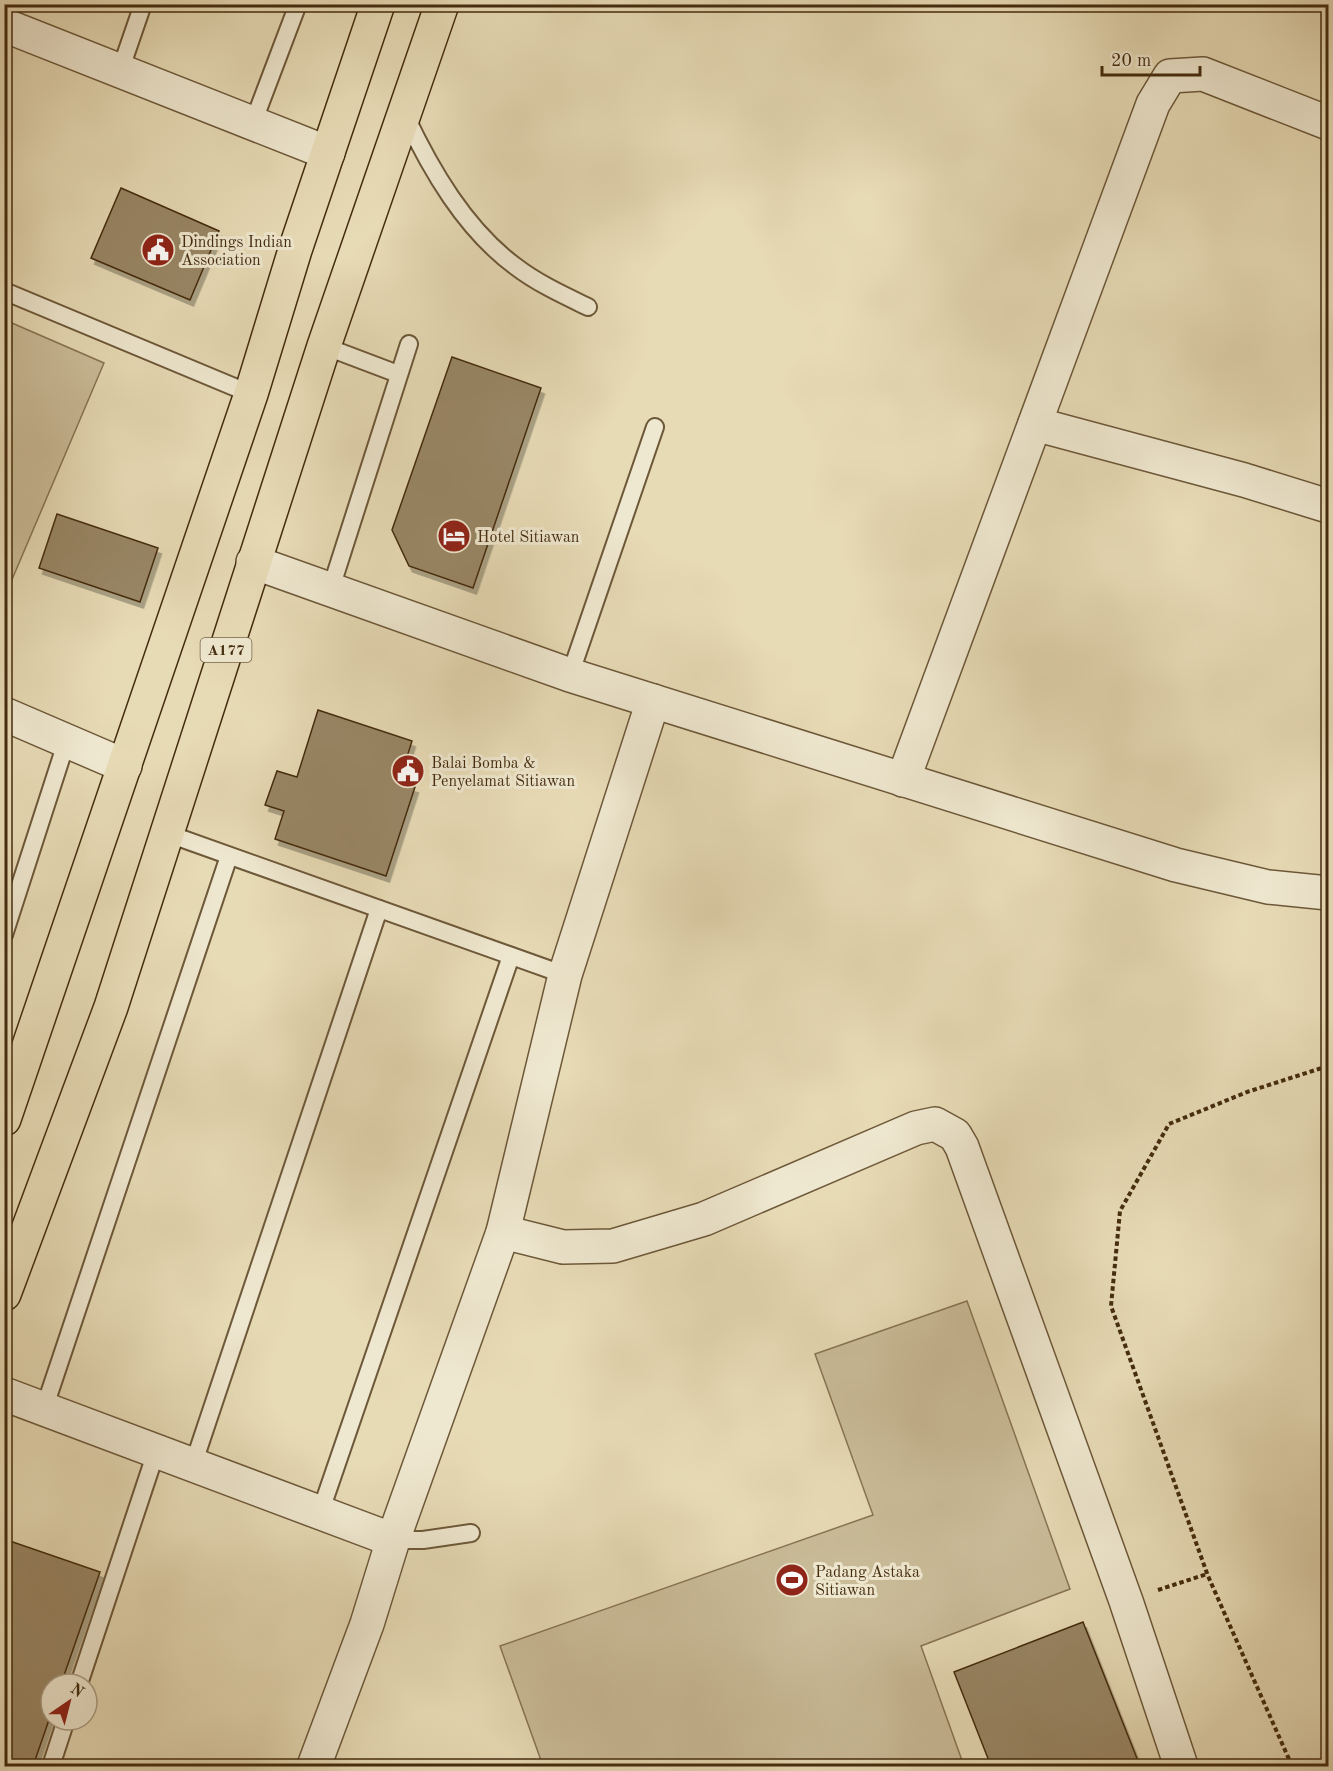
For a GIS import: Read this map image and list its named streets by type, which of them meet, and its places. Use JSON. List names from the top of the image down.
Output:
{
  "streets": {
    "highway": ["A177"]
  },
  "places": {
    "public building": ["Dindings Indian Association", "Balai Bomba & Penyelamat Sitiawan"],
    "hotel": ["Hotel Sitiawan"],
    "sports": ["Padang Astaka Sitiawan"]
  },
  "scale_bar": "20 m",
  "north": "top right"
}
